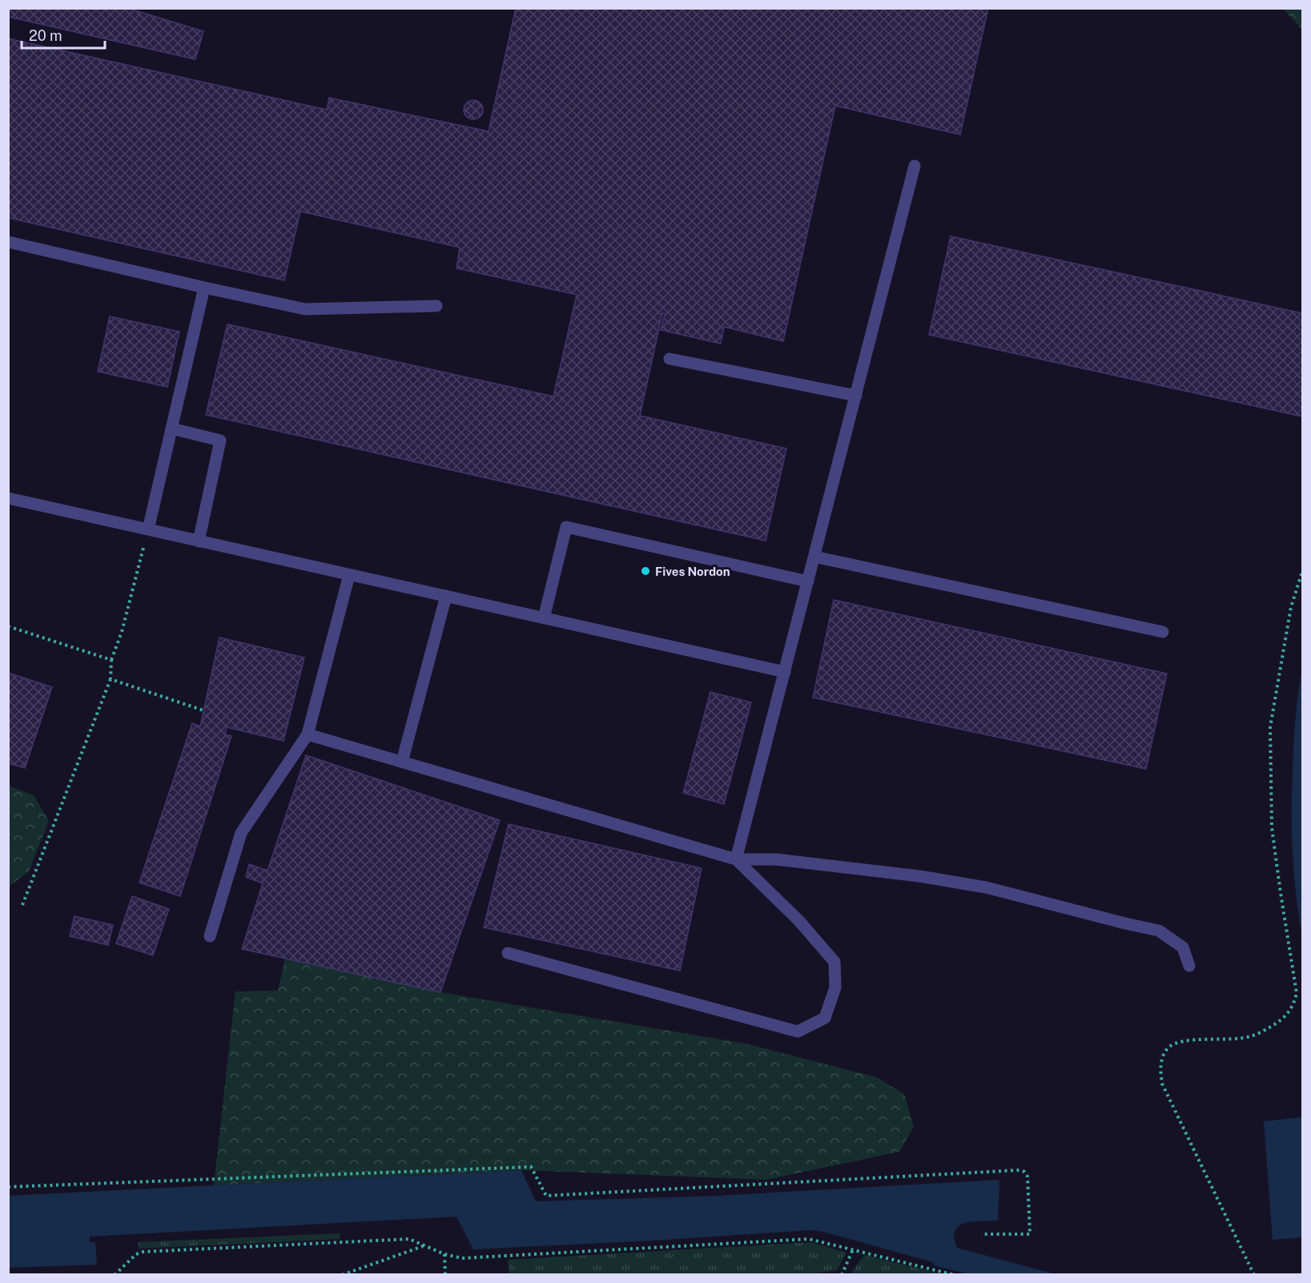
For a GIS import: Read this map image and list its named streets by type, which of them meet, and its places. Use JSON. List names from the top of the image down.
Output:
{
  "places": ["Fives Nordon"],
  "scale_bar": "20 m"
}
